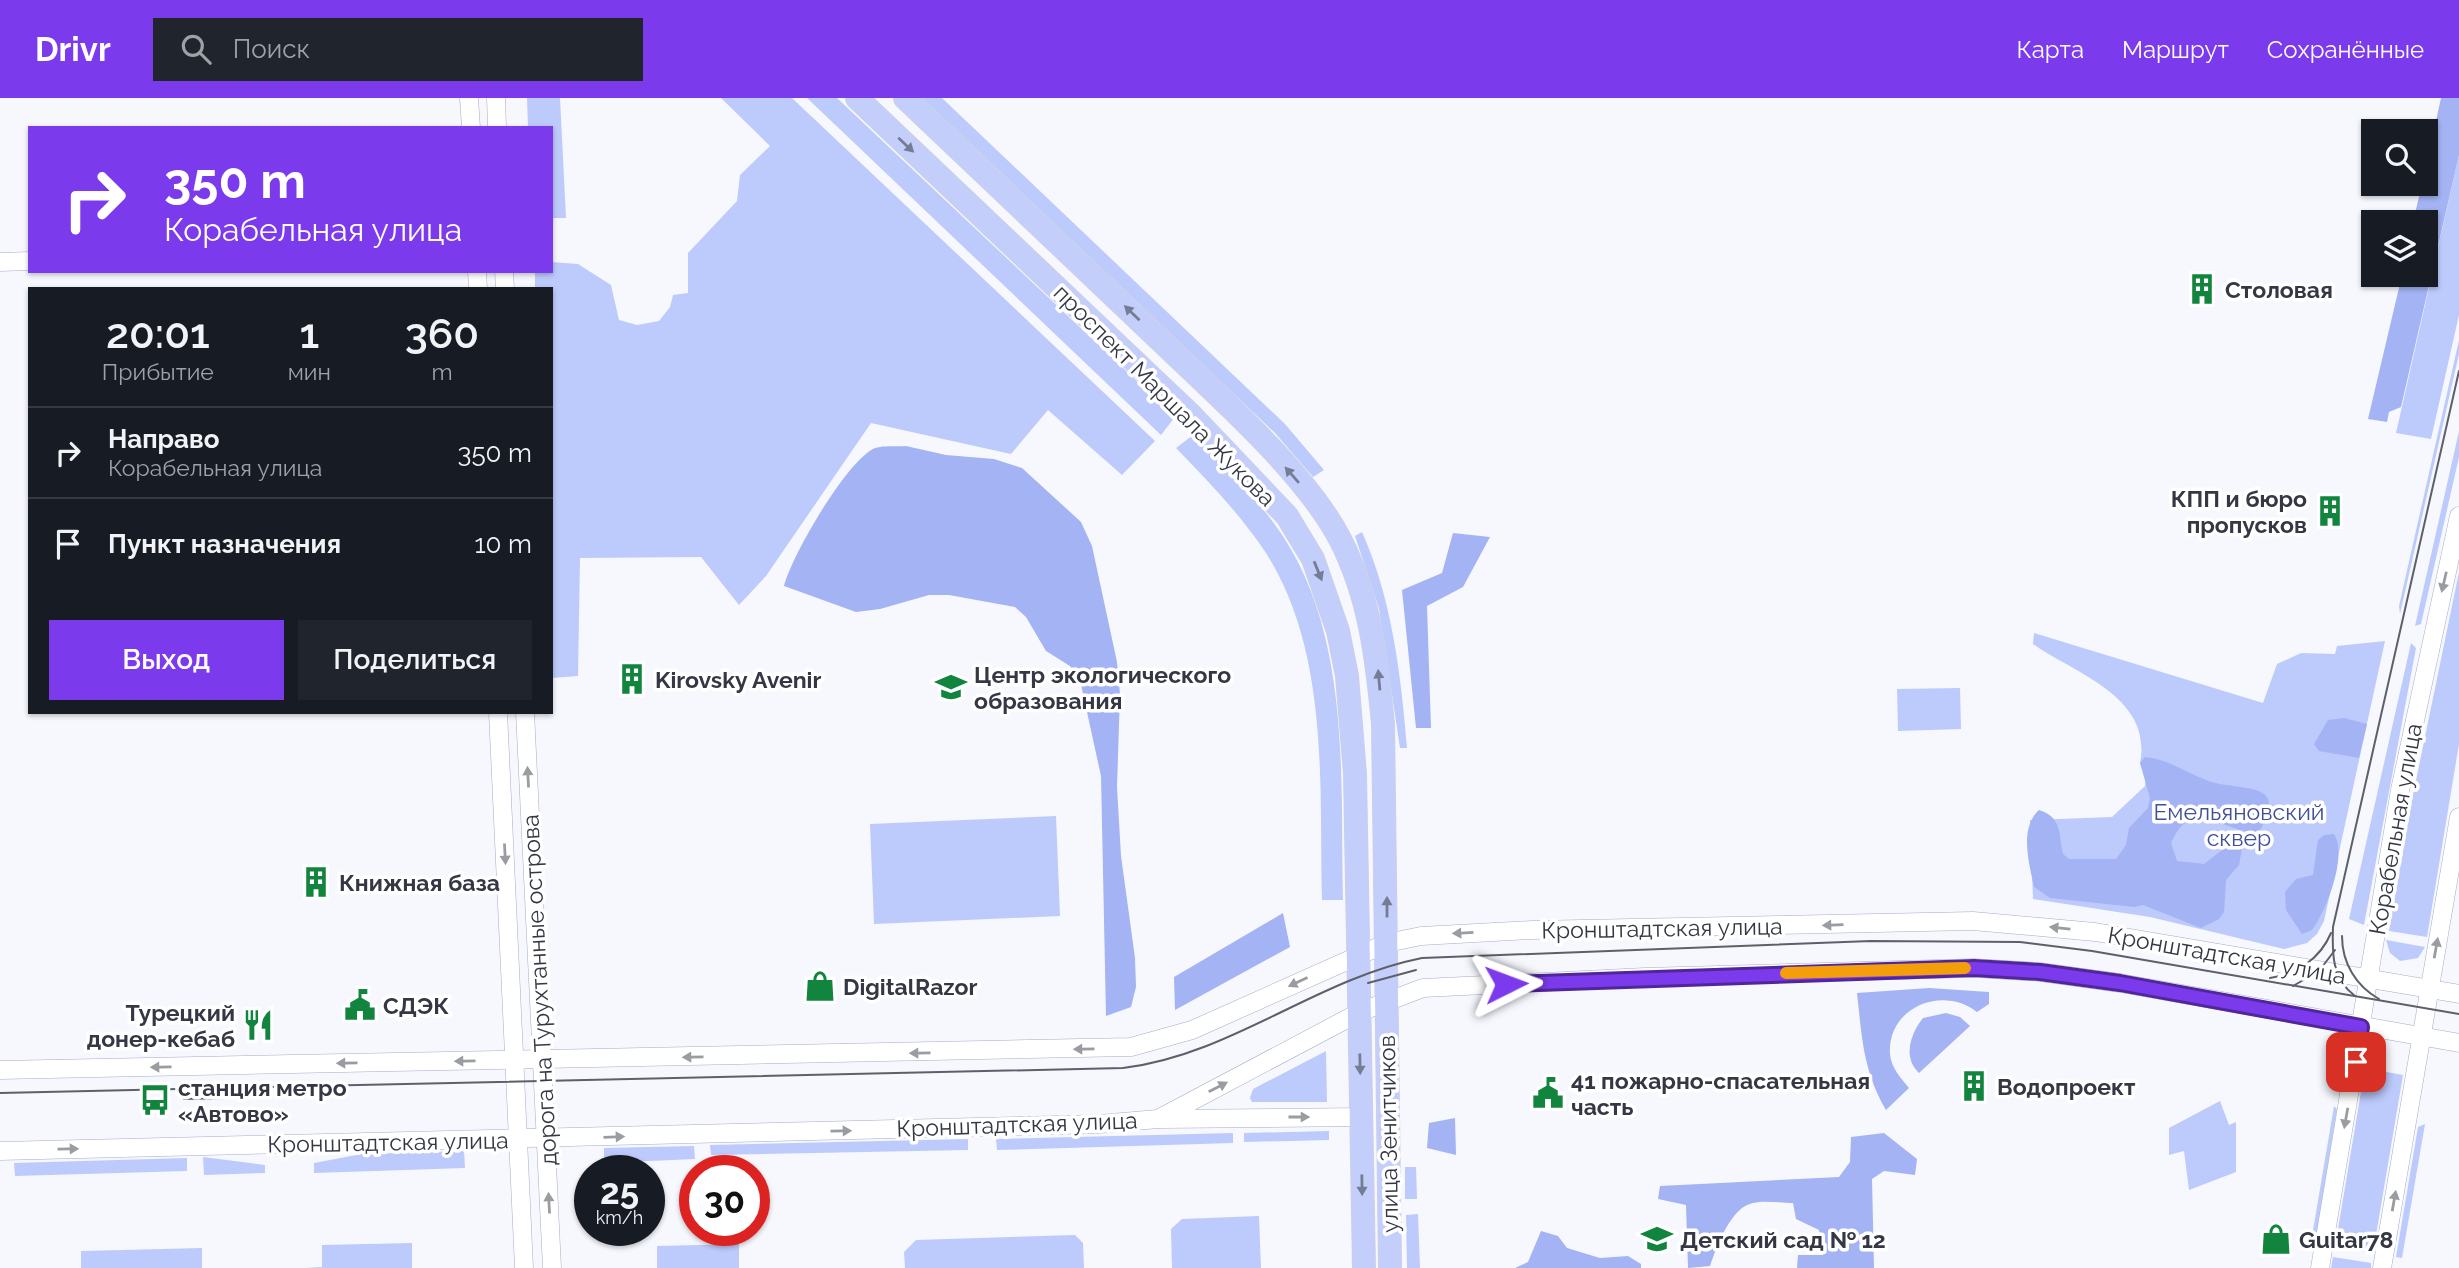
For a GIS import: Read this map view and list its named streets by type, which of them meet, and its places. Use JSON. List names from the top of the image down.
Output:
{
  "streets": {
    "main road": ["проспект Маршала Жукова", "улица Зенитчиков"],
    "street": ["Корабельная улица", "Кронштадтская улица", "дорога на Турухтанные острова"]
  },
  "crossings": [
    ["проспект Маршала Жукова", "Кронштадтская улица"],
    ["проспект Маршала Жукова", "улица Зенитчиков"],
    ["Корабельная улица", "Кронштадтская улица"],
    ["Кронштадтская улица", "дорога на Турухтанные острова"],
    ["Кронштадтская улица", "улица Зенитчиков"]
  ],
  "parks": ["Емельяновский сквер"],
  "places": {
    "building": [
      "Столовая",
      "КПП и бюро пропусков",
      "Kirovsky Avenir",
      "Книжная база",
      "Водопроект"
    ],
    "school or university": ["Центр экологического образования", "Детский сад № 12"],
    "shop": ["DigitalRazor", "Guitar78"],
    "public building": ["СДЭК", "41 пожарно-спасательная часть"],
    "restaurant": ["Турецкий донер-кебаб"],
    "bus stop": ["станция метро «Автово»"]
  },
  "page": {
    "header": "Drivr",
    "search": "Поиск",
    "nav": ["Карта", "Маршрут", "Сохранённые"],
    "turn": ["350 m", "Корабельная улица"],
    "eta": [
      "20:01",
      "Прибытие",
      "1",
      "мин",
      "360",
      "m"
    ],
    "list": [
      {
        "name": "Направо",
        "note": "Корабельная улица",
        "value": "350 m"
      },
      {
        "name": "Пункт назначения",
        "value": "10 m"
      }
    ],
    "buttons": ["Выход", "Поделиться"],
    "speed": "25 km/h",
    "limit": "30"
  }
}
